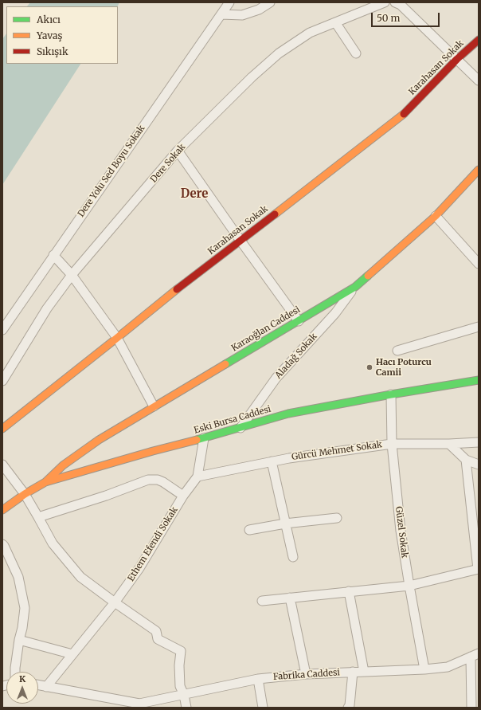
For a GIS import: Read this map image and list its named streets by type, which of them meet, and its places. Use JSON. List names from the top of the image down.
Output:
{
  "streets": {
    "street": [
      "Karahasan Sokak",
      "Dere Sokak",
      "Dere Yolu Sed Boyu Sokak",
      "Karaoğlan Caddesi",
      "Aladağ Sokak",
      "Eski Bursa Caddesi",
      "Gürcü Mehmet Sokak",
      "Güzel Sokak",
      "Ethem Efendi Sokak",
      "Fabrika Caddesi"
    ]
  },
  "crossings": [
    ["Karaoğlan Caddesi", "Aladağ Sokak"],
    ["Karaoğlan Caddesi", "Eski Bursa Caddesi"],
    ["Aladağ Sokak", "Eski Bursa Caddesi"],
    ["Eski Bursa Caddesi", "Güzel Sokak"],
    ["Eski Bursa Caddesi", "Ethem Efendi Sokak"],
    ["Gürcü Mehmet Sokak", "Güzel Sokak"],
    ["Gürcü Mehmet Sokak", "Ethem Efendi Sokak"],
    ["Güzel Sokak", "Fabrika Caddesi"]
  ],
  "districts": ["Dere"],
  "places": ["Hacı Poturcu Camii"],
  "legend": ["Akıcı", "Yavaş", "Sıkışık"],
  "scale_bar": "50 m",
  "north": "top"
}
